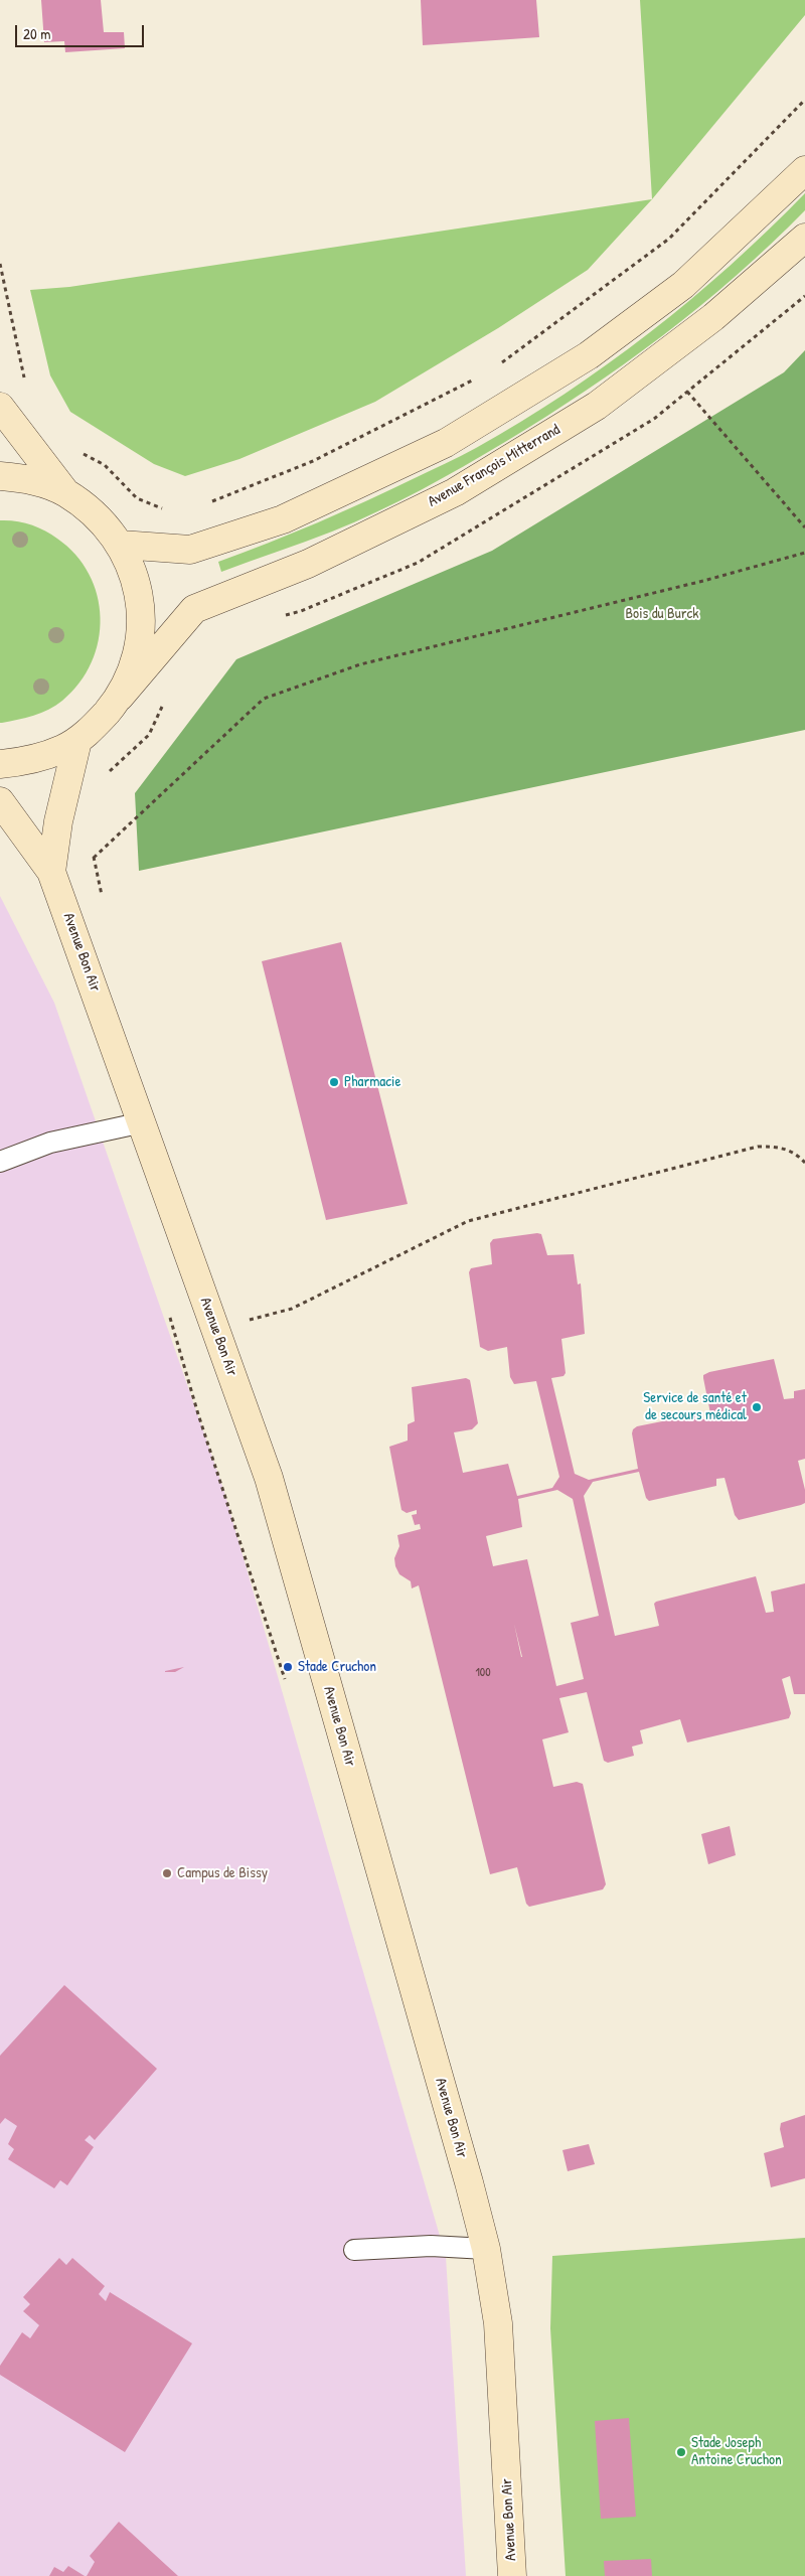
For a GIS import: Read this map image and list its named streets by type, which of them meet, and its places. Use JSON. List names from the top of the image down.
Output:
{
  "streets": {
    "main road": ["Avenue François Mitterrand", "Avenue Bon Air"]
  },
  "crossings": [
    ["Avenue François Mitterrand", "Avenue Bon Air"]
  ],
  "parks": ["Bois du Burck"],
  "places": [
    "Pharmacie",
    "Service de santé et de secours médical",
    "Stade Cruchon",
    "Campus de Bissy",
    "Stade Joseph Antoine Cruchon"
  ],
  "house_numbers": ["100"],
  "scale_bar": "20 m"
}
